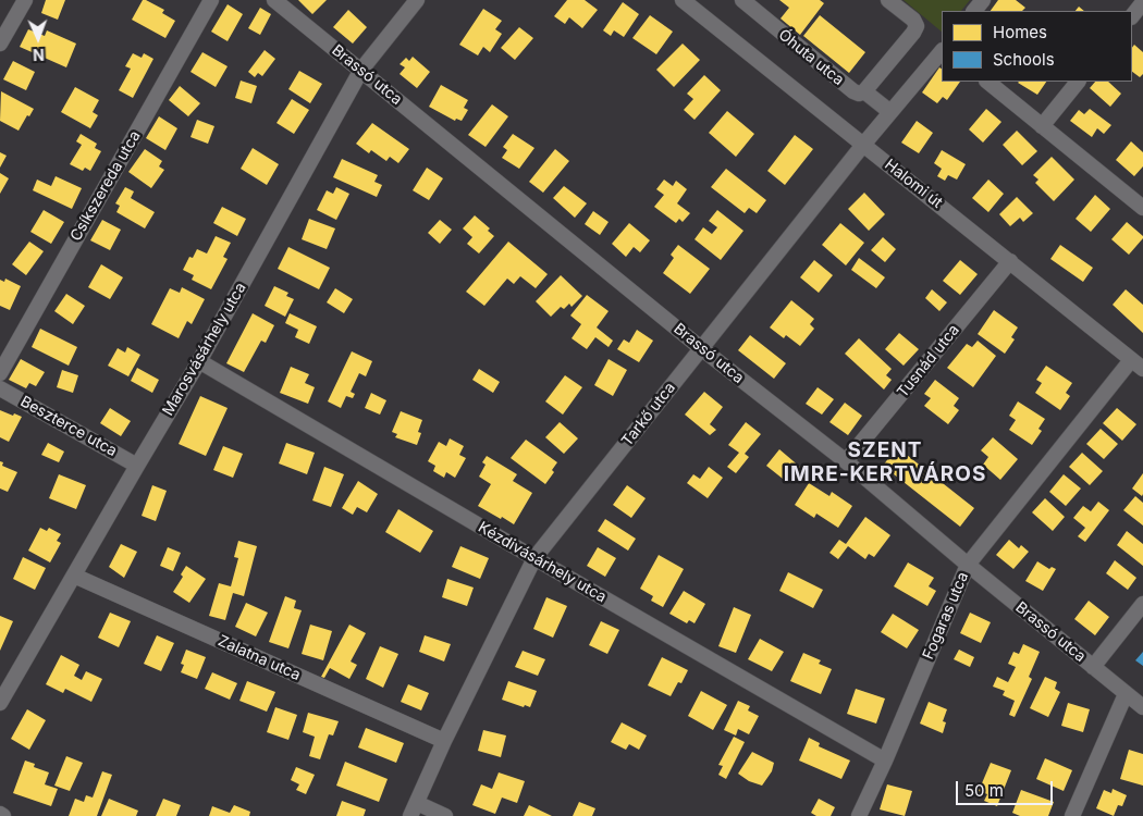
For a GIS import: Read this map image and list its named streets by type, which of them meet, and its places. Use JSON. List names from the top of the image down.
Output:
{
  "streets": {
    "street": [
      "Óhuta utca",
      "Brassó utca",
      "Halomi út",
      "Csíkszereda utca",
      "Marosvásárhely utca",
      "Tusnád utca",
      "Tarkő utca",
      "Beszterce utca",
      "Kézdivásárhely utca",
      "Fogaras utca",
      "Zalatna utca"
    ]
  },
  "crossings": [
    ["Óhuta utca", "Tarkő utca"],
    ["Brassó utca", "Marosvásárhely utca"],
    ["Brassó utca", "Tusnád utca"],
    ["Brassó utca", "Tarkő utca"],
    ["Brassó utca", "Fogaras utca"],
    ["Halomi út", "Tusnád utca"],
    ["Halomi út", "Tarkő utca"],
    ["Halomi út", "Fogaras utca"],
    ["Marosvásárhely utca", "Beszterce utca"],
    ["Marosvásárhely utca", "Kézdivásárhely utca"],
    ["Marosvásárhely utca", "Zalatna utca"],
    ["Tarkő utca", "Kézdivásárhely utca"],
    ["Tarkő utca", "Zalatna utca"],
    ["Kézdivásárhely utca", "Fogaras utca"]
  ],
  "districts": ["SZENT IMRE-KERTVÁROS"],
  "legend": ["Homes", "Schools"],
  "scale_bar": "50 m",
  "north": "bottom"
}
